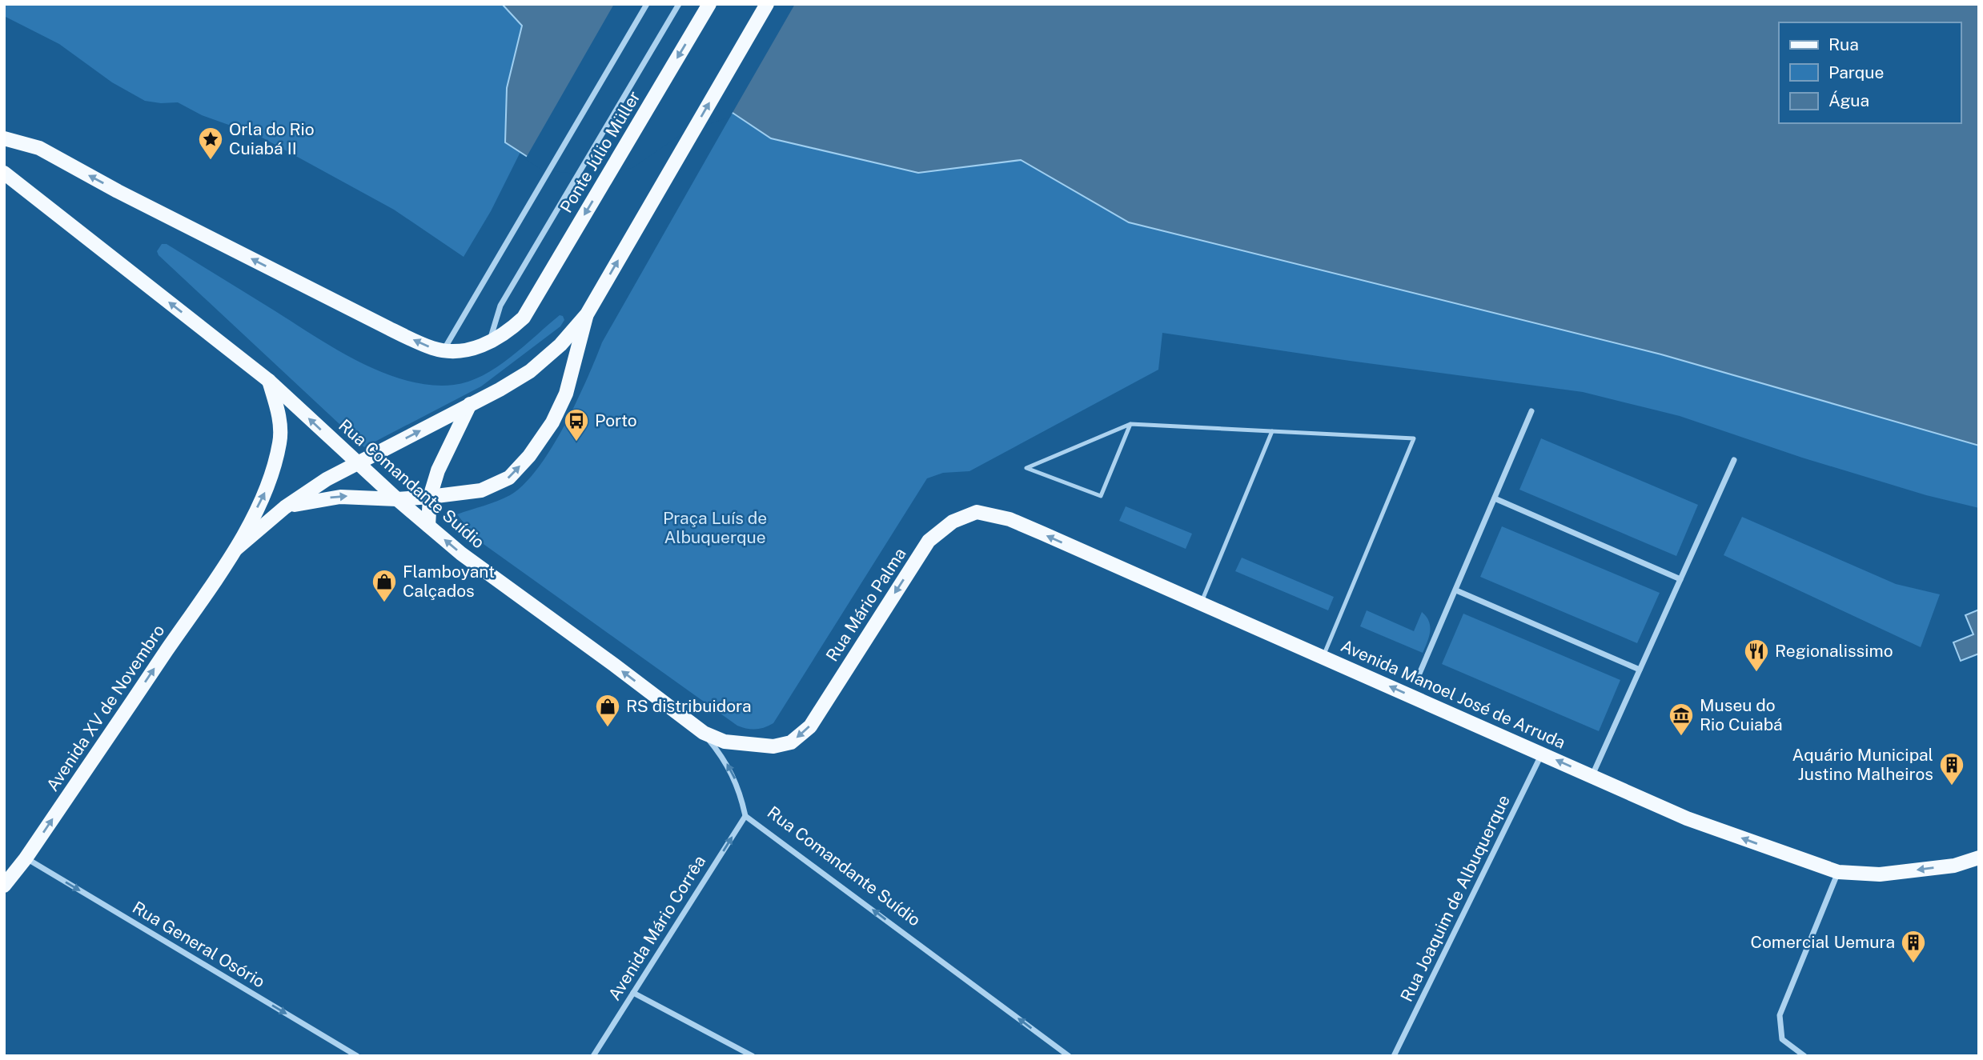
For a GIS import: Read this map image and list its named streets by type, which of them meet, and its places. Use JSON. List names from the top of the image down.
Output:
{
  "streets": {
    "main road": [
      "Ponte Júlio Müller",
      "Rua Comandante Suídio",
      "Rua Mário Palma",
      "Avenida Manoel José de Arruda",
      "Avenida XV de Novembro"
    ],
    "street": ["Rua Joaquim de Albuquerque", "Avenida Mário Corrêa", "Rua General Osório"]
  },
  "crossings": [
    ["Rua Comandante Suídio", "Rua Mário Palma"],
    ["Rua Comandante Suídio", "Avenida Mário Corrêa"],
    ["Rua Mário Palma", "Avenida Manoel José de Arruda"],
    ["Avenida Manoel José de Arruda", "Rua Joaquim de Albuquerque"],
    ["Avenida XV de Novembro", "Rua General Osório"]
  ],
  "one_way": [
    "Rua Mário Palma",
    "Avenida Manoel José de Arruda",
    "Avenida XV de Novembro",
    "Avenida Mário Corrêa",
    "Rua General Osório"
  ],
  "parks": ["Praça Luís de Albuquerque"],
  "places": {
    "place": ["Orla do Rio Cuiabá II"],
    "bus stop": ["Porto"],
    "shop": ["Flamboyant Calçados", "RS distribuidora"],
    "restaurant": ["Regionalissimo"],
    "museum": ["Museu do Rio Cuiabá"],
    "building": ["Aquário Municipal Justino Malheiros", "Comercial Uemura"]
  },
  "legend": ["Rua", "Parque", "Água"]
}
